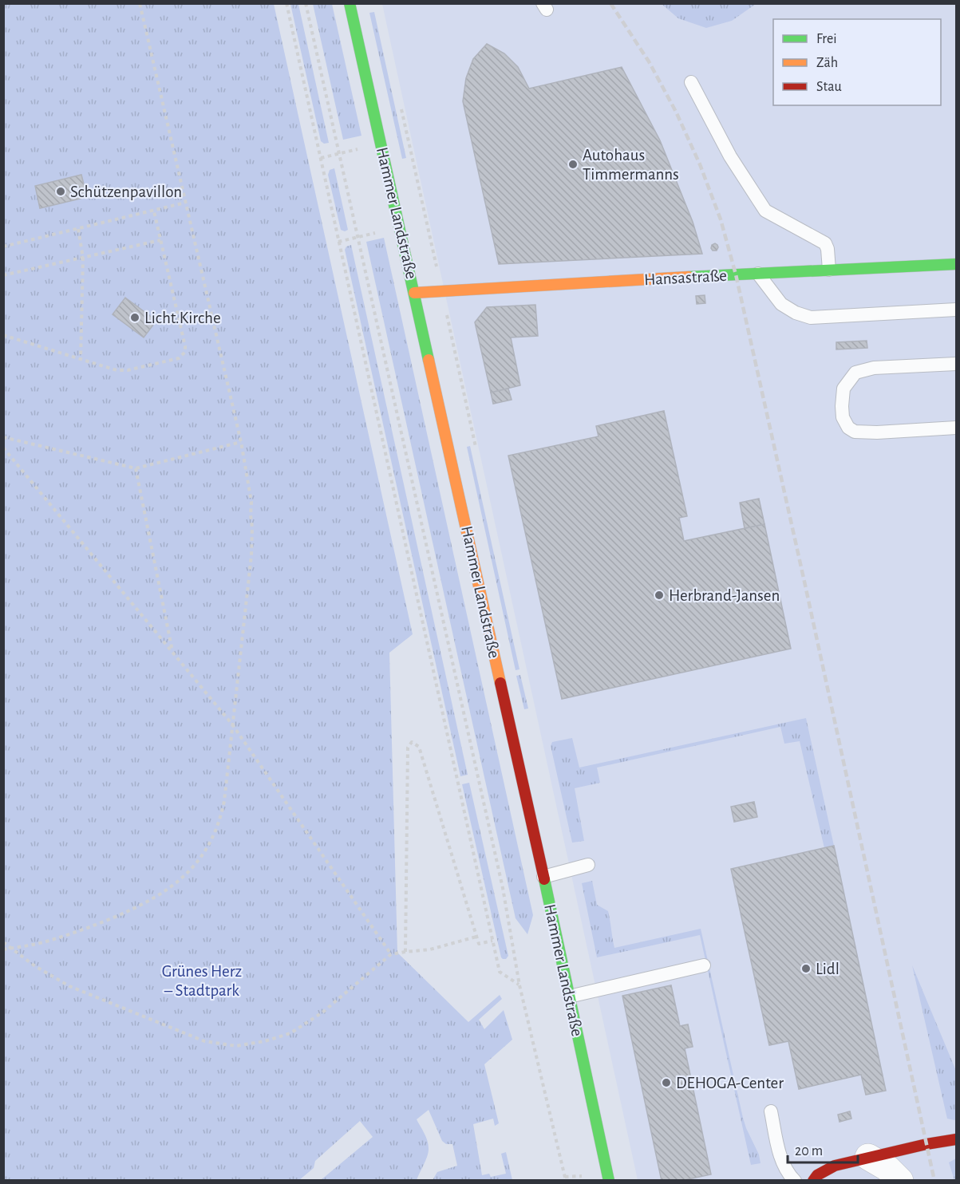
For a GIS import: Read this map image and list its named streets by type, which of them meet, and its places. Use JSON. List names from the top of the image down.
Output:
{
  "streets": {
    "main road": ["Hammer Landstraße", "Hansastraße"]
  },
  "crossings": [
    ["Hammer Landstraße", "Hansastraße"]
  ],
  "parks": ["Grünes Herz – Stadtpark"],
  "places": [
    "Autohaus Timmermanns",
    "Schützenpavillon",
    "Licht.Kirche",
    "Herbrand-Jansen",
    "Lidl",
    "DEHOGA-Center"
  ],
  "legend": ["Frei", "Zäh", "Stau"],
  "scale_bar": "20 m"
}
